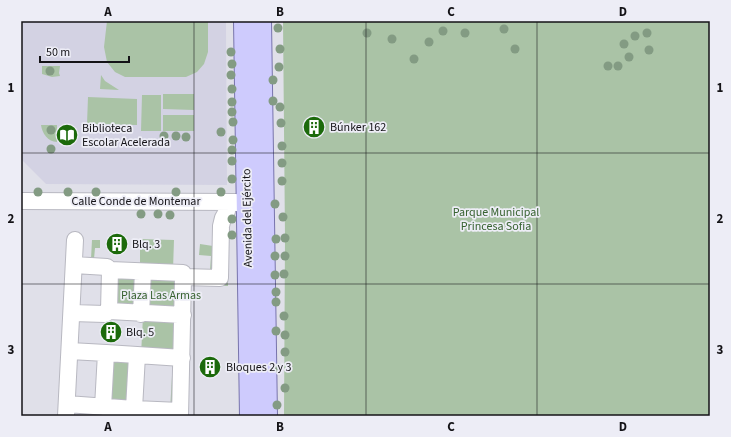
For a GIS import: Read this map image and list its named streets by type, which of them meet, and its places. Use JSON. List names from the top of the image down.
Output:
{
  "streets": {
    "main road": ["Avenida del Ejército"],
    "street": ["Calle Conde de Montemar"]
  },
  "crossings": [
    ["Calle Conde de Montemar", "Avenida del Ejército"]
  ],
  "parks": ["Parque Municipal Princesa Sofia", "Plaza Las Armas"],
  "places": {
    "building": [
      "Búnker 162",
      "Blq. 3",
      "Blq. 5",
      "Bloques 2 y 3"
    ],
    "library": ["Biblioteca Escolar Acelerada"]
  },
  "scale_bar": "50 m",
  "grid": {
    "columns": [
      "A",
      "B",
      "C",
      "D"
    ],
    "rows": ["1", "2", "3"]
  }
}
